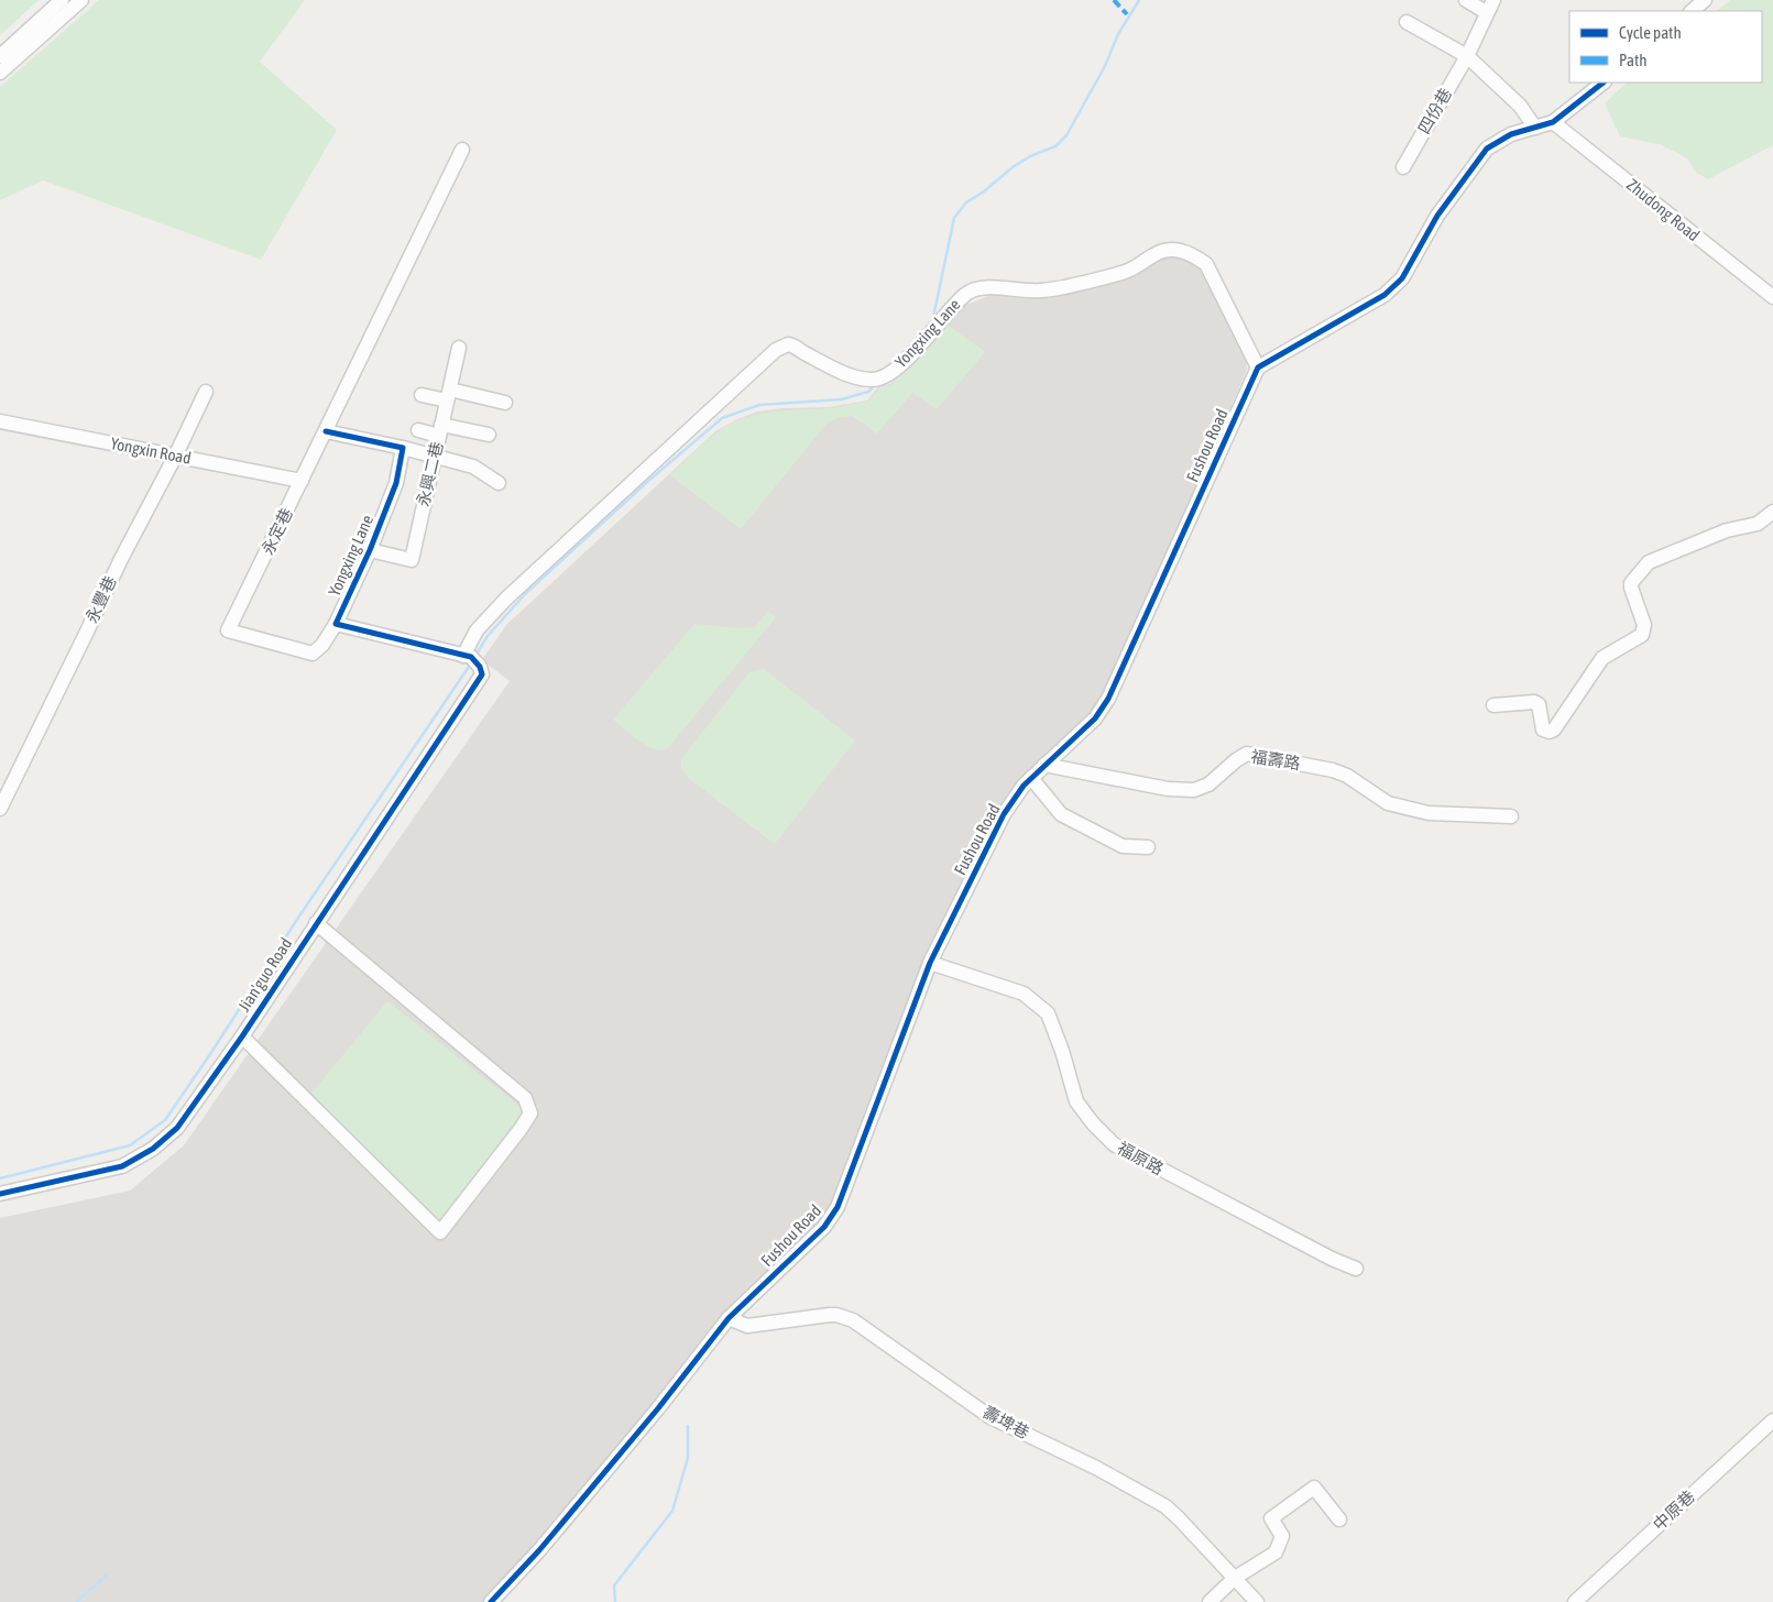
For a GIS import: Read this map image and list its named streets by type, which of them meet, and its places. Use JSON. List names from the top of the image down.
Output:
{
  "streets": {
    "street": [
      "四份巷",
      "Zhudong Road",
      "Yongxing Lane",
      "Fushou Road",
      "Yongxin Road",
      "永興二巷",
      "永定巷",
      "永豐巷",
      "福壽路",
      "Jian'guo Road",
      "福原路",
      "壽埤巷",
      "中原巷"
    ]
  },
  "crossings": [
    ["Yongxing Lane", "Fushou Road"],
    ["Yongxing Lane", "永興二巷"],
    ["Yongxing Lane", "永定巷"],
    ["Yongxing Lane", "Jian'guo Road"],
    ["Fushou Road", "福壽路"],
    ["Fushou Road", "福原路"],
    ["Fushou Road", "壽埤巷"],
    ["Yongxin Road", "永定巷"],
    ["Yongxin Road", "永豐巷"]
  ],
  "legend": ["Cycle path", "Path"]
}
